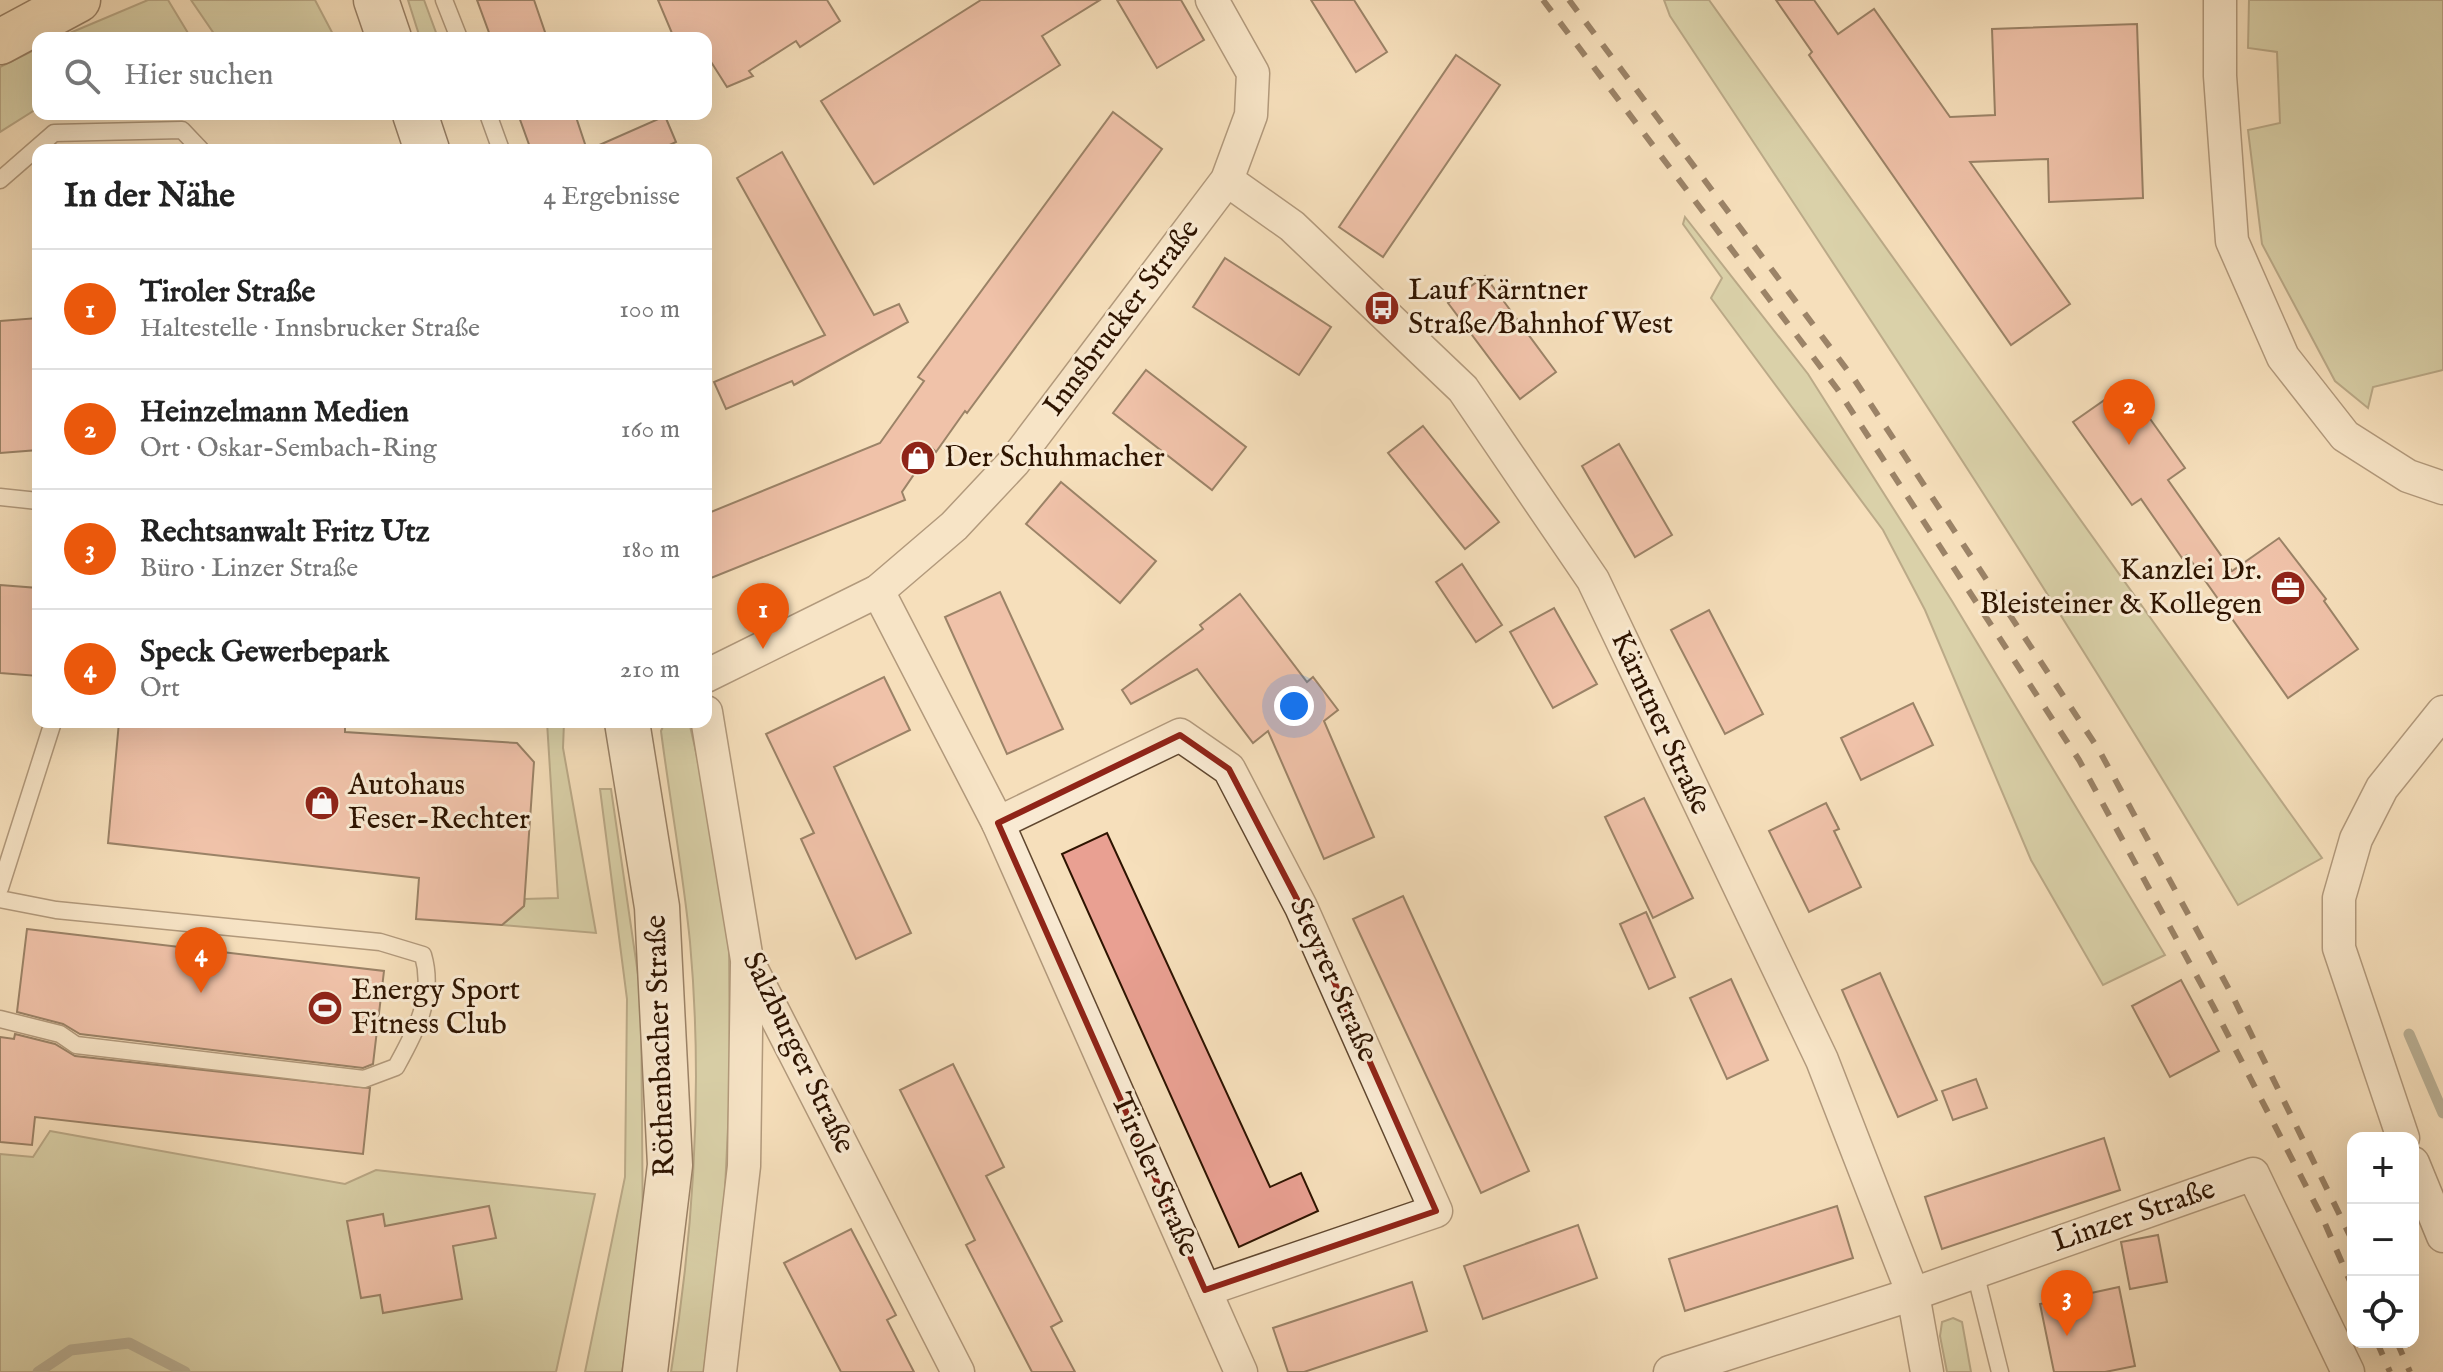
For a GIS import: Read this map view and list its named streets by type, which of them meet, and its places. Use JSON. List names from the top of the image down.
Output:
{
  "streets": {
    "main road": ["Röthenbacher Straße"],
    "street": [
      "Innsbrucker Straße",
      "Kärntner Straße",
      "Steyrer Straße",
      "Salzburger Straße",
      "Tiroler Straße",
      "Linzer Straße"
    ]
  },
  "crossings": [
    ["Innsbrucker Straße", "Kärntner Straße"],
    ["Innsbrucker Straße", "Tiroler Straße"],
    ["Kärntner Straße", "Linzer Straße"],
    ["Steyrer Straße", "Tiroler Straße"]
  ],
  "places": {
    "bus stop": ["Lauf Kärntner Straße/Bahnhof West"],
    "shop": ["Der Schuhmacher", "Autohaus Feser-Rechter"],
    "office": ["Kanzlei Dr. Bleisteiner & Kollegen"],
    "sports": ["Energy Sport Fitness Club"]
  },
  "page": {
    "search": "Hier suchen",
    "heading": ["In der Nähe", "4 Ergebnisse"],
    "list": [
      {
        "mark": "1",
        "name": "Tiroler Straße",
        "note": "Haltestelle · Innsbrucker Straße",
        "value": "100 m"
      },
      {
        "mark": "2",
        "name": "Heinzelmann Medien",
        "note": "Ort · Oskar-Sembach-Ring",
        "value": "160 m"
      },
      {
        "mark": "3",
        "name": "Rechtsanwalt Fritz Utz",
        "note": "Büro · Linzer Straße",
        "value": "180 m"
      },
      {
        "mark": "4",
        "name": "Speck Gewerbepark",
        "note": "Ort",
        "value": "210 m"
      }
    ],
    "pins": [
      "2",
      "1",
      "4",
      "3"
    ],
    "map_buttons": ["+", "−"]
  }
}
